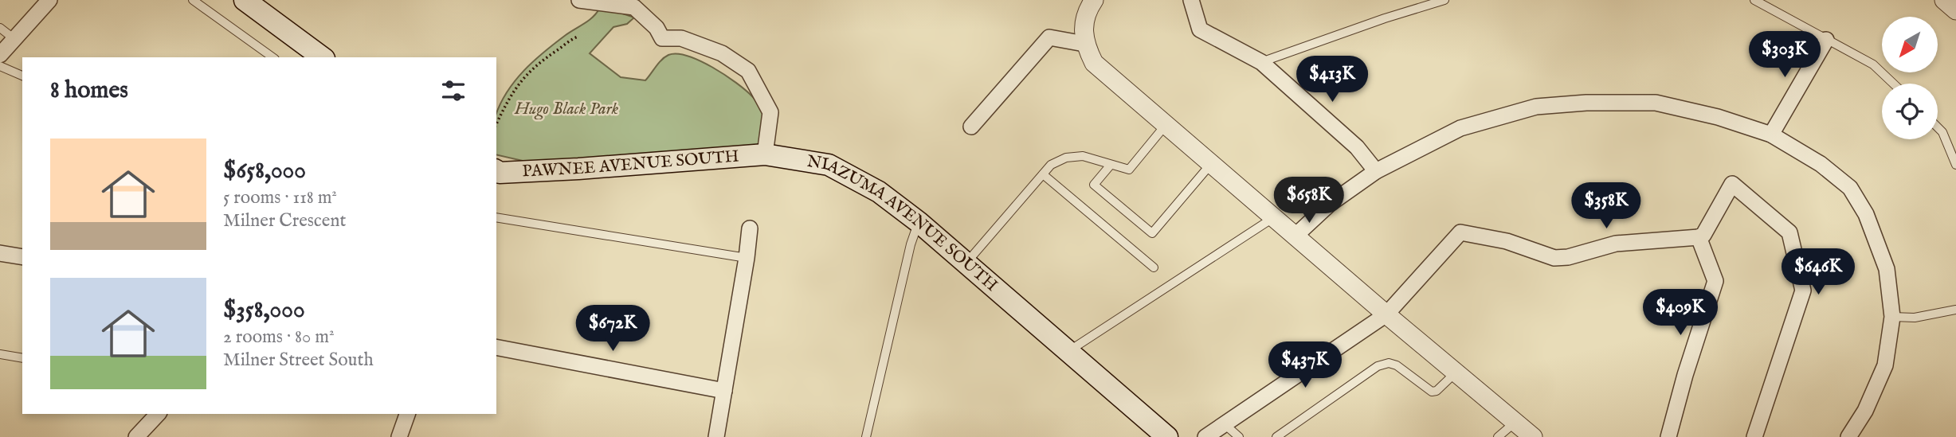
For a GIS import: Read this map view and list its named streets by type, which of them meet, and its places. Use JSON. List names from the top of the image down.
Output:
{
  "streets": {
    "main road": ["PAWNEE AVENUE SOUTH", "NIAZUMA AVENUE SOUTH"]
  },
  "crossings": [
    ["PAWNEE AVENUE SOUTH", "NIAZUMA AVENUE SOUTH"]
  ],
  "parks": ["Hugo Black Park"],
  "north": "bottom left",
  "page": {
    "price": [
      "$303K",
      "$413K",
      "$658K",
      "$358K",
      "$646K",
      "$409K",
      "$672K",
      "$437K"
    ],
    "heading": "8 homes",
    "list": [
      {
        "name": "$658,000",
        "note": "5 rooms · 118 m² · Milner Crescent"
      },
      {
        "name": "$358,000",
        "note": "2 rooms · 80 m² · Milner Street South"
      }
    ]
  }
}
